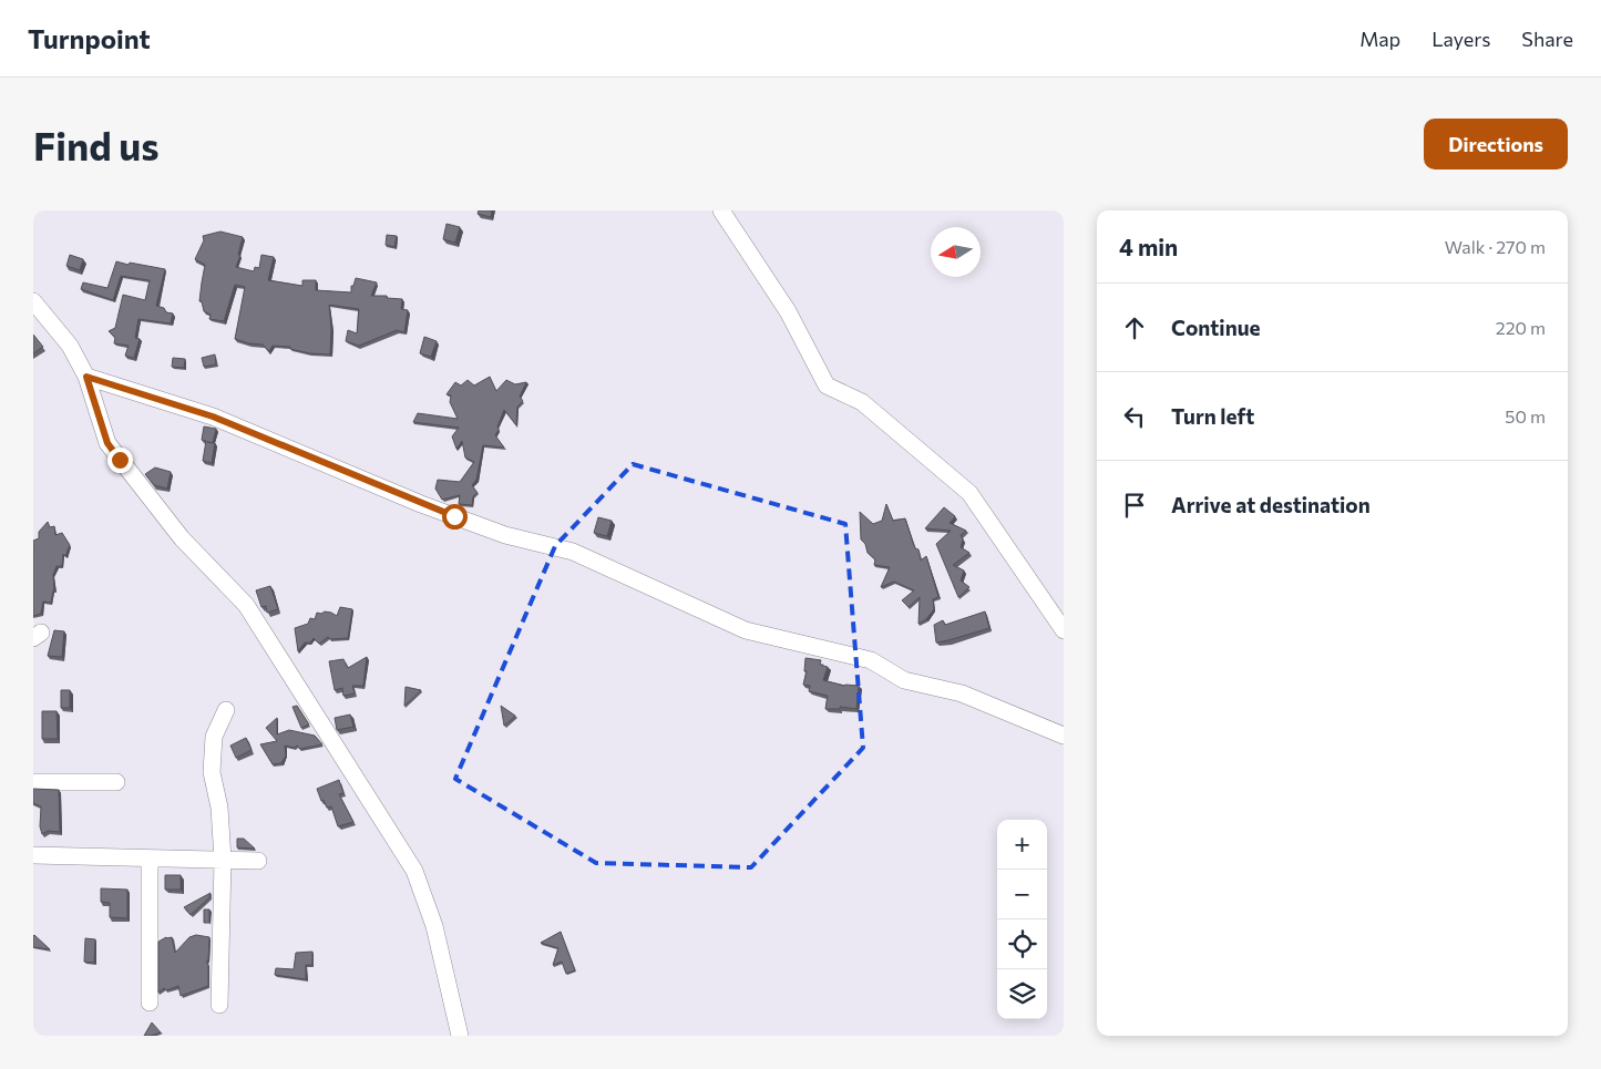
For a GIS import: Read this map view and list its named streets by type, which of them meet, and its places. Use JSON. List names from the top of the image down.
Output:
{
  "north": "left",
  "page": {
    "header": "Turnpoint",
    "nav": ["Map", "Layers", "Share"],
    "buttons": "Directions",
    "title": "Find us",
    "heading": ["4 min", "Walk · 270 m"],
    "list": [
      ["Continue", "220 m"],
      ["Turn left", "50 m"],
      "Arrive at destination"
    ],
    "map_buttons": ["+", "−"]
  }
}
